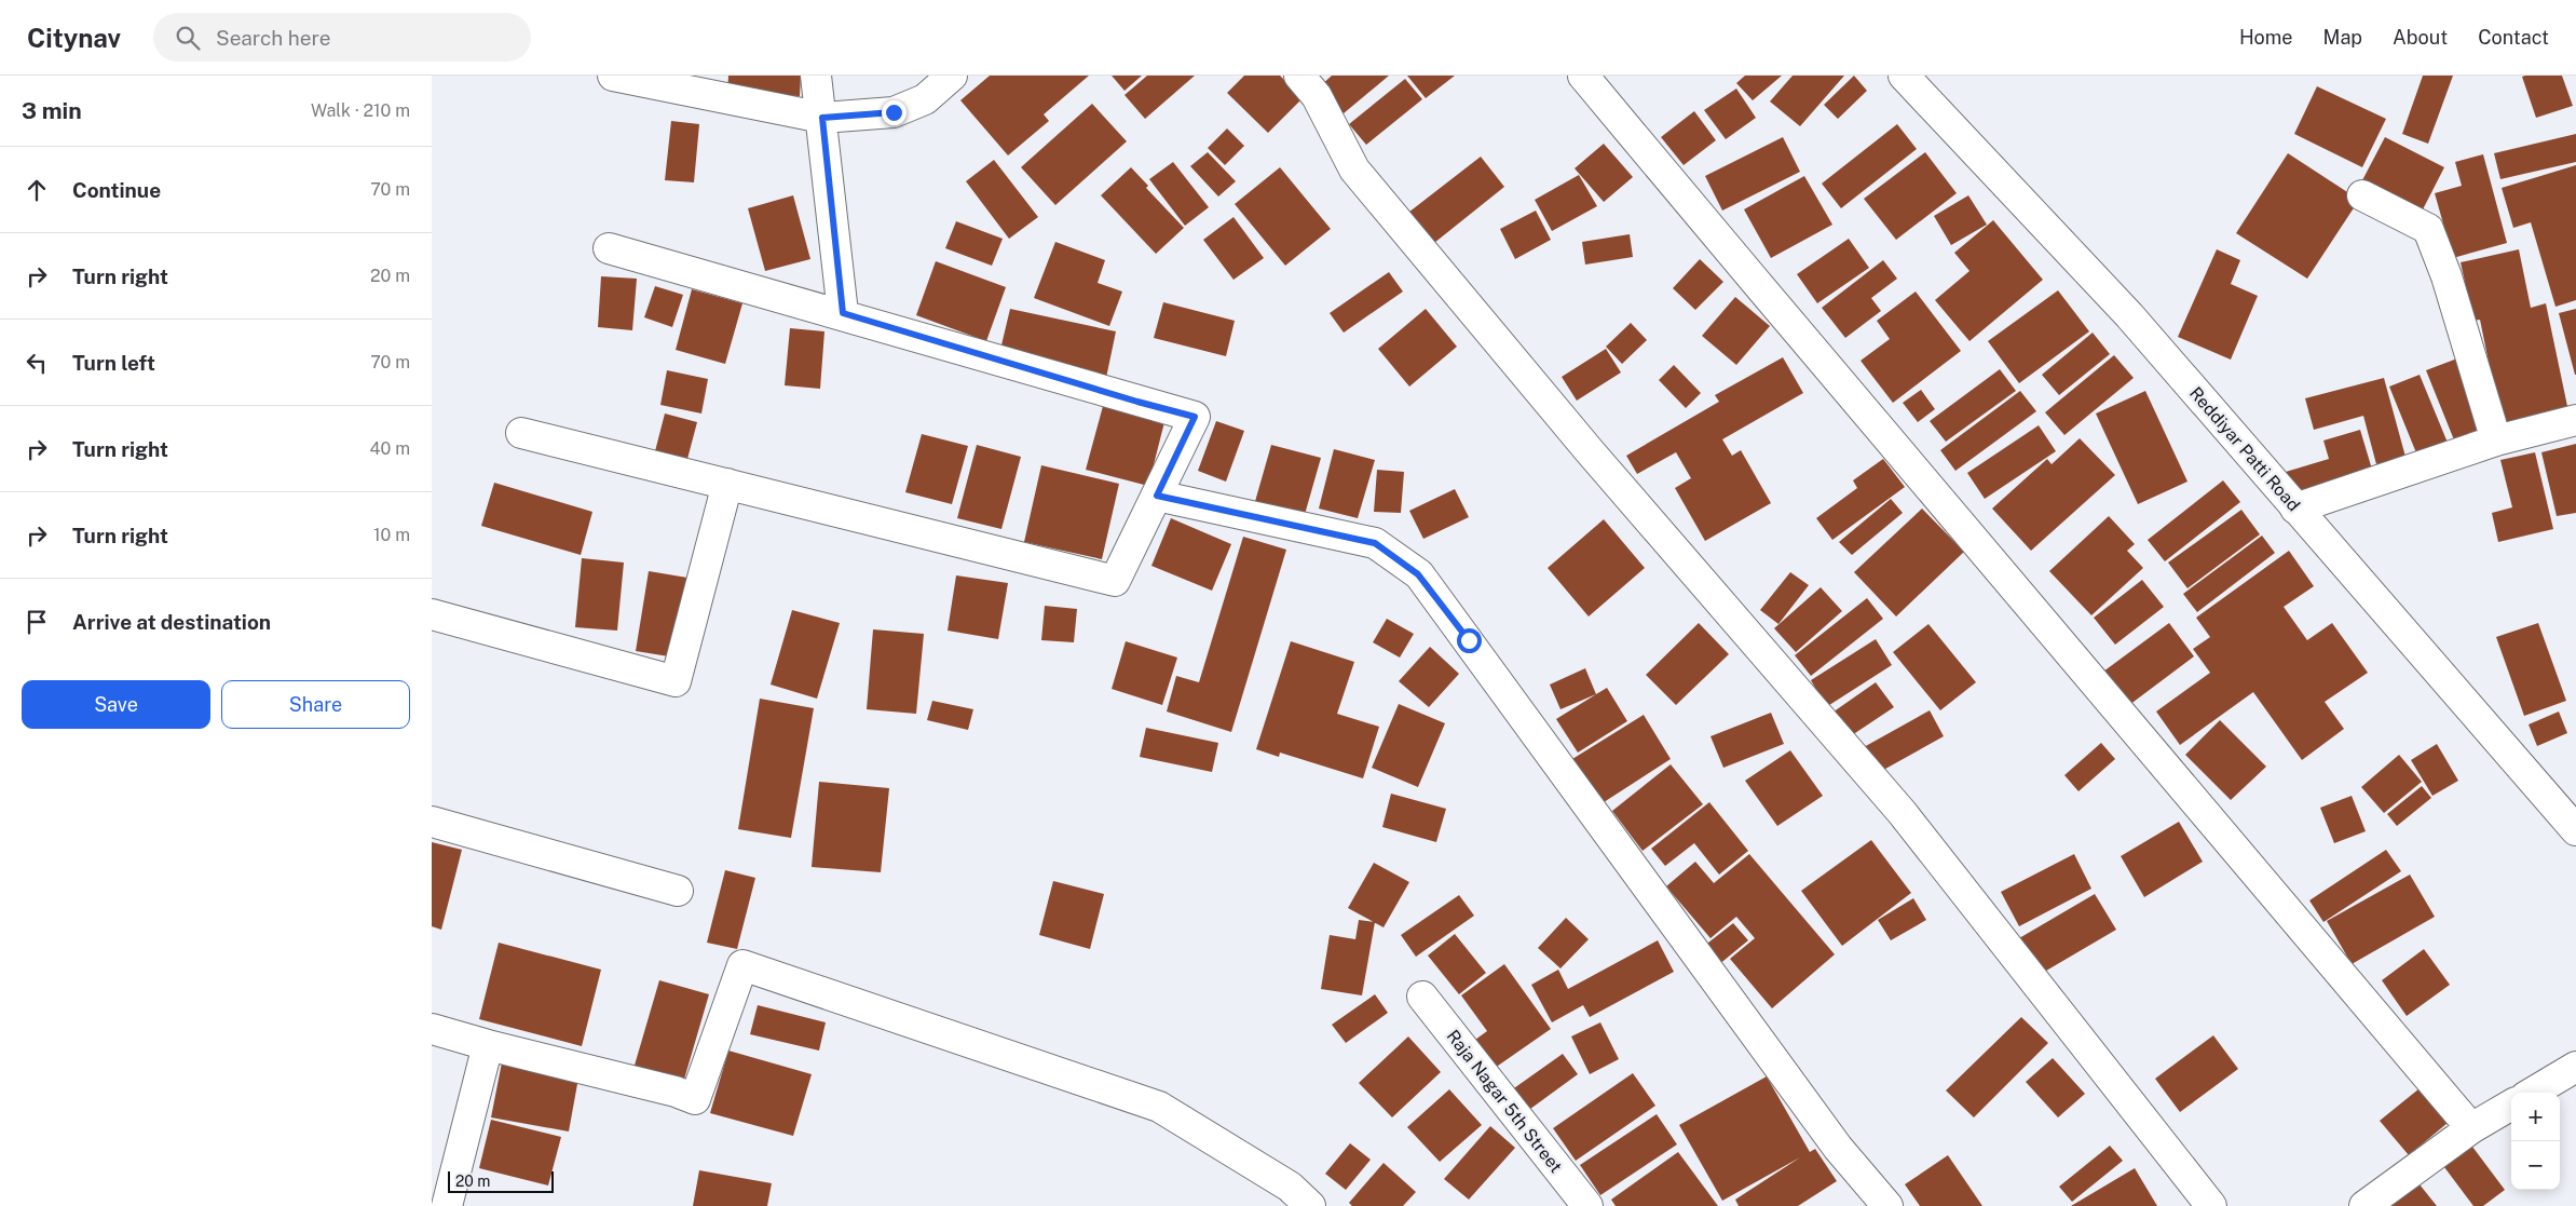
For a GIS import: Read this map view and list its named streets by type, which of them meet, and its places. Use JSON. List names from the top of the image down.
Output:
{
  "streets": {
    "street": ["Reddiyar Patti Road", "Raja Nagar 5th Street"]
  },
  "scale_bar": "20 m",
  "page": {
    "header": "Citynav",
    "search": "Search here",
    "nav": [
      "Home",
      "Map",
      "About",
      "Contact"
    ],
    "heading": ["3 min", "Walk · 210 m"],
    "list": [
      ["Continue", "70 m"],
      ["Turn right", "20 m"],
      ["Turn left", "70 m"],
      ["Turn right", "40 m"],
      ["Turn right", "10 m"],
      "Arrive at destination"
    ],
    "buttons": ["Save", "Share"],
    "map_buttons": ["+", "−"],
    "scale": "20 m"
  }
}
